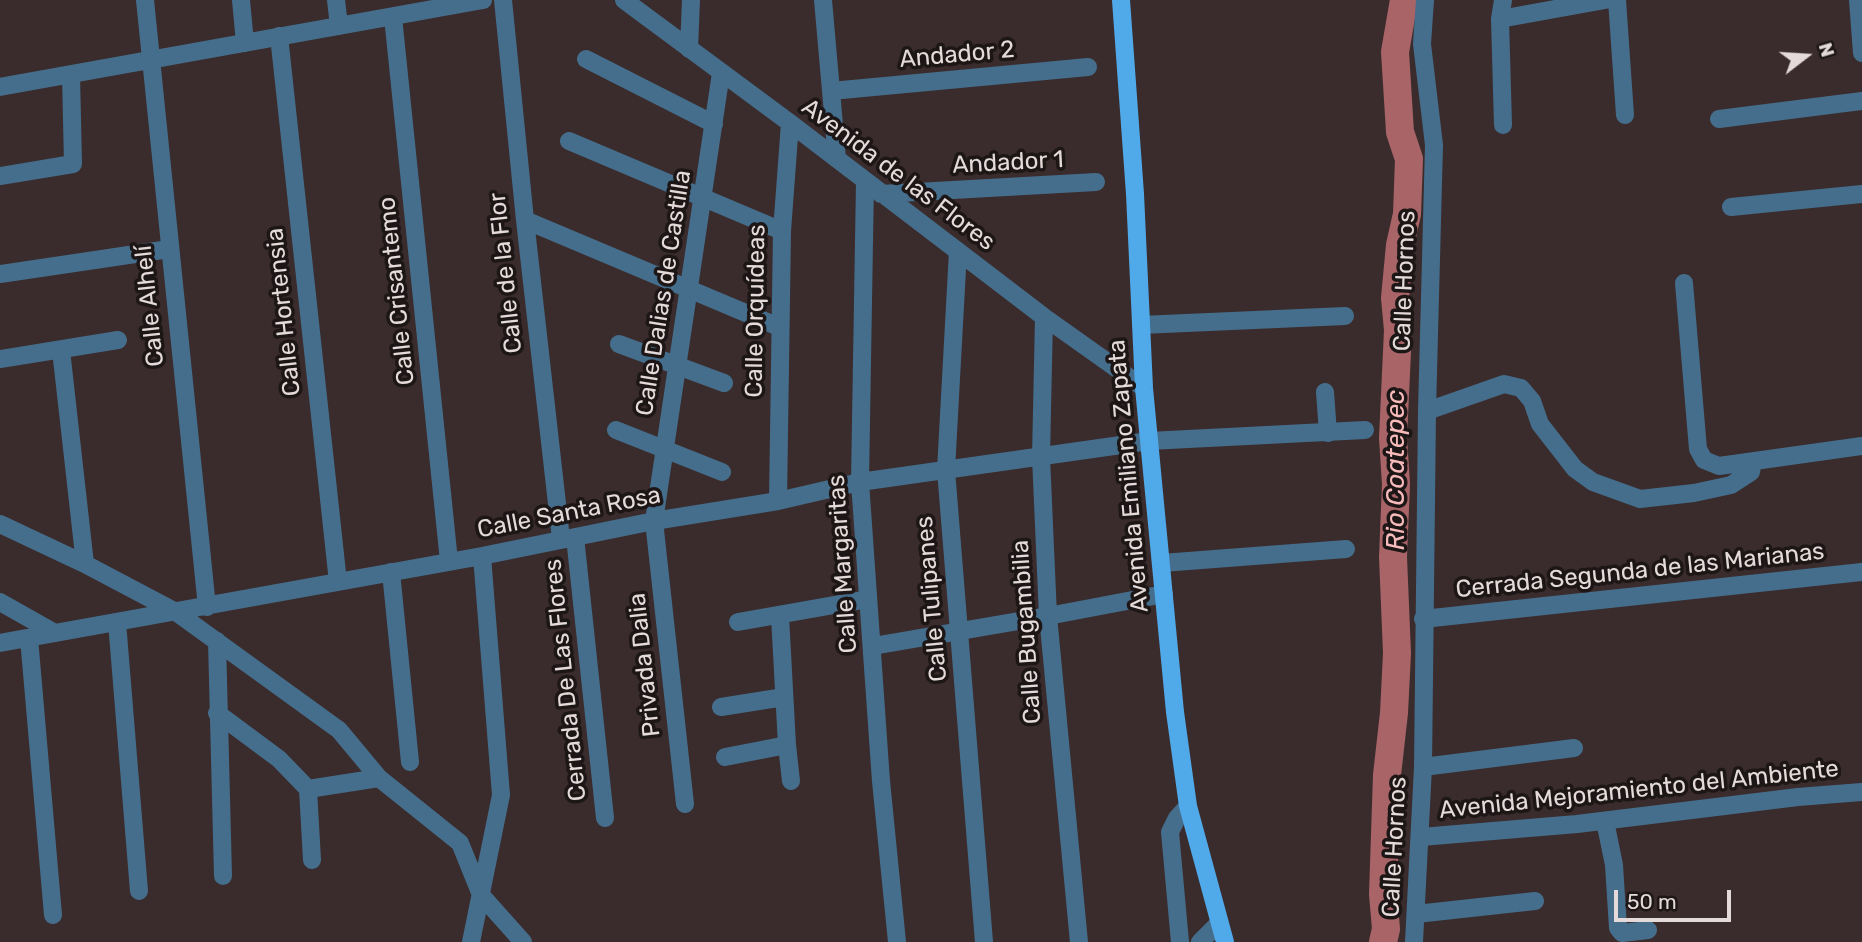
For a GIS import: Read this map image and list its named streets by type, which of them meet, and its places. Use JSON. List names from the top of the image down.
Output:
{
  "streets": {
    "main road": ["Avenida Emiliano Zapata"],
    "street": [
      "Andador 2",
      "Andador 1",
      "Avenida de las Flores",
      "Calle de la Flor",
      "Calle Hornos",
      "Calle Crisantemo",
      "Calle Dalias de Castilla",
      "Calle Alhelí",
      "Calle Orquídeas",
      "Calle Hortensia",
      "Calle Santa Rosa",
      "Calle Margaritas",
      "Cerrada Segunda de las Marianas",
      "Calle Tulipanes",
      "Calle Bugambilia",
      "Privada Dalia",
      "Cerrada De Las Flores",
      "Avenida Mejoramiento del Ambiente"
    ]
  },
  "crossings": [
    ["Andador 1", "Avenida de las Flores"],
    ["Avenida de las Flores", "Calle Dalias de Castilla"],
    ["Avenida de las Flores", "Calle Orquídeas"],
    ["Avenida de las Flores", "Avenida Emiliano Zapata"],
    ["Avenida de las Flores", "Calle Margaritas"],
    ["Avenida de las Flores", "Calle Tulipanes"],
    ["Avenida de las Flores", "Calle Bugambilia"],
    ["Calle de la Flor", "Calle Santa Rosa"],
    ["Calle de la Flor", "Cerrada De Las Flores"],
    ["Calle Hornos", "Cerrada Segunda de las Marianas"],
    ["Calle Hornos", "Avenida Mejoramiento del Ambiente"],
    ["Calle Crisantemo", "Calle Santa Rosa"],
    ["Calle Dalias de Castilla", "Calle Santa Rosa"],
    ["Calle Dalias de Castilla", "Privada Dalia"],
    ["Calle Alhelí", "Calle Santa Rosa"],
    ["Calle Orquídeas", "Calle Santa Rosa"],
    ["Calle Hortensia", "Calle Santa Rosa"],
    ["Avenida Emiliano Zapata", "Calle Santa Rosa"],
    ["Calle Santa Rosa", "Calle Margaritas"],
    ["Calle Santa Rosa", "Calle Tulipanes"],
    ["Calle Santa Rosa", "Calle Bugambilia"],
    ["Calle Santa Rosa", "Privada Dalia"],
    ["Calle Santa Rosa", "Cerrada De Las Flores"]
  ],
  "water": ["Rio Coatepec"],
  "scale_bar": "50 m",
  "north": "right"
}
